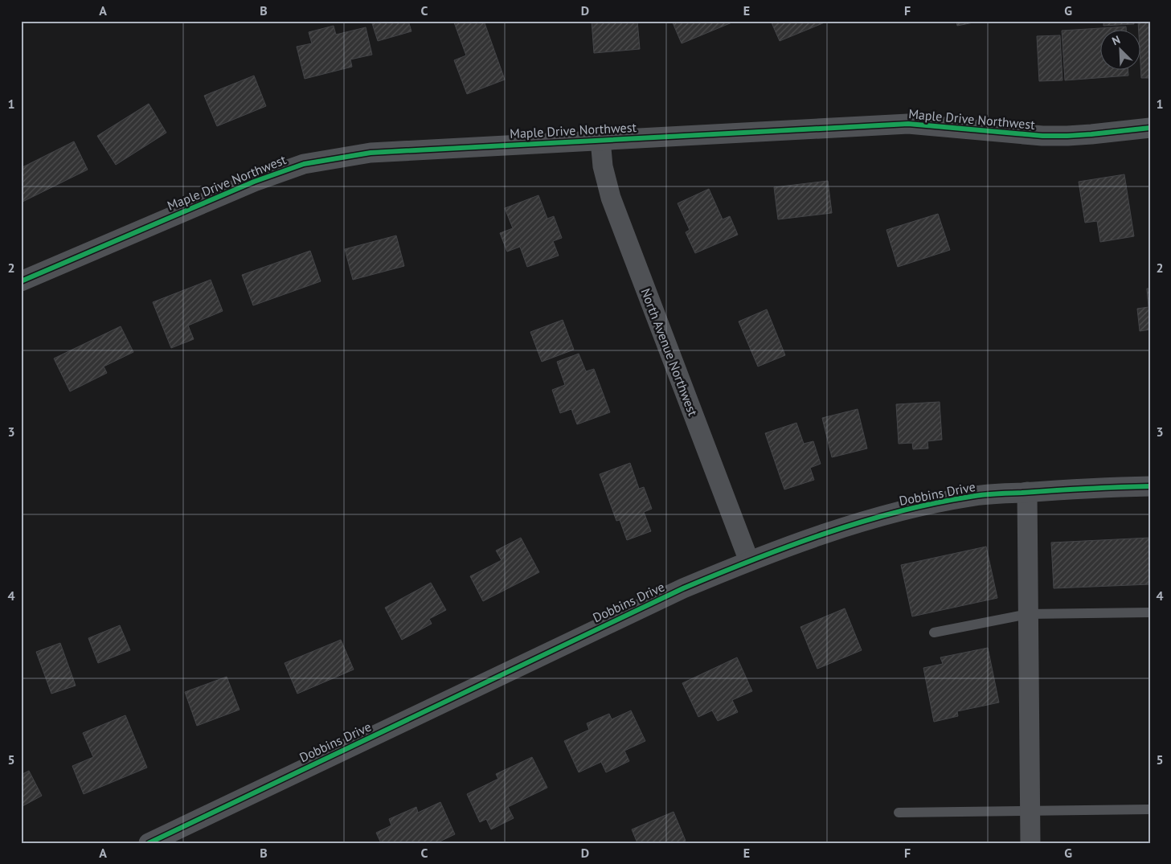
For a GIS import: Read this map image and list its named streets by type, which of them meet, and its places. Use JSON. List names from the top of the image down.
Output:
{
  "streets": {
    "street": ["Maple Drive Northwest", "North Avenue Northwest", "Dobbins Drive"]
  },
  "crossings": [
    ["Maple Drive Northwest", "North Avenue Northwest"],
    ["North Avenue Northwest", "Dobbins Drive"]
  ],
  "north": "top left",
  "grid": {
    "columns": [
      "A",
      "B",
      "C",
      "D",
      "E",
      "F",
      "G"
    ],
    "rows": [
      "1",
      "2",
      "3",
      "4",
      "5"
    ]
  }
}
